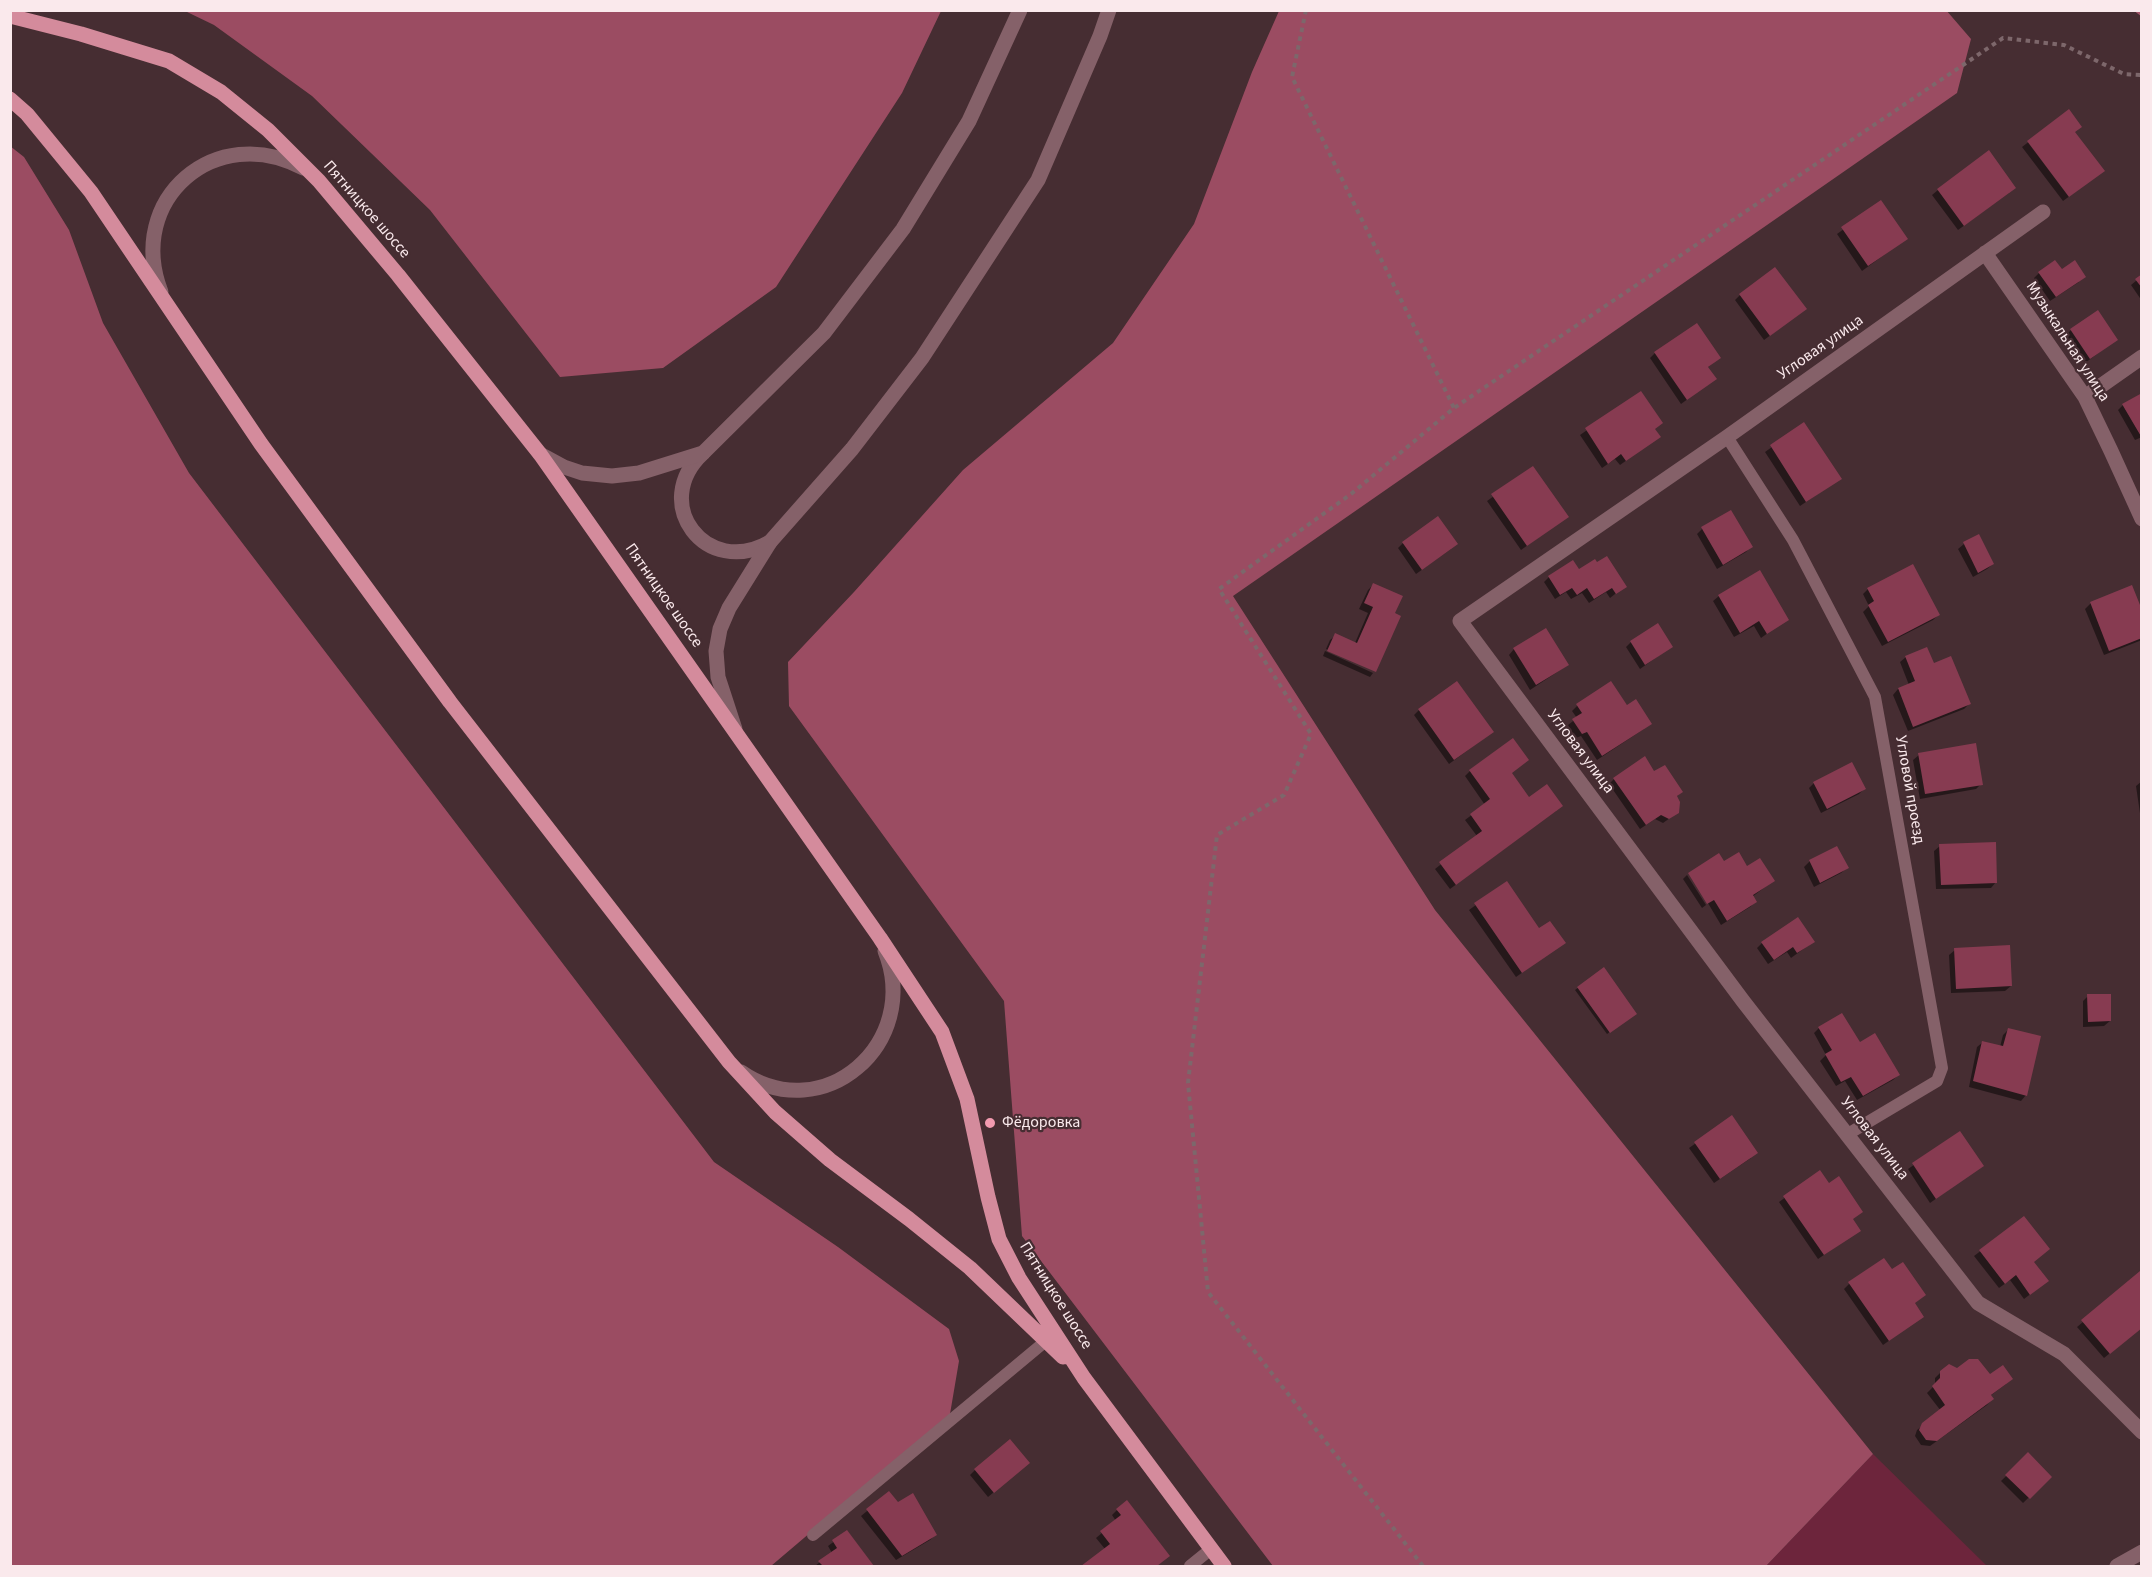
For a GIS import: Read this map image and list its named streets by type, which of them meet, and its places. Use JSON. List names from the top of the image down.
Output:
{
  "streets": {
    "main road": ["Пятницкое шоссе"],
    "street": ["Музыкальная улица", "Угловая улица"],
    "lane": ["Угловой проезд"]
  },
  "crossings": [
    ["Музыкальная улица", "Угловая улица"],
    ["Угловая улица", "Угловой проезд"]
  ],
  "places": ["Фёдоровка"]
}
